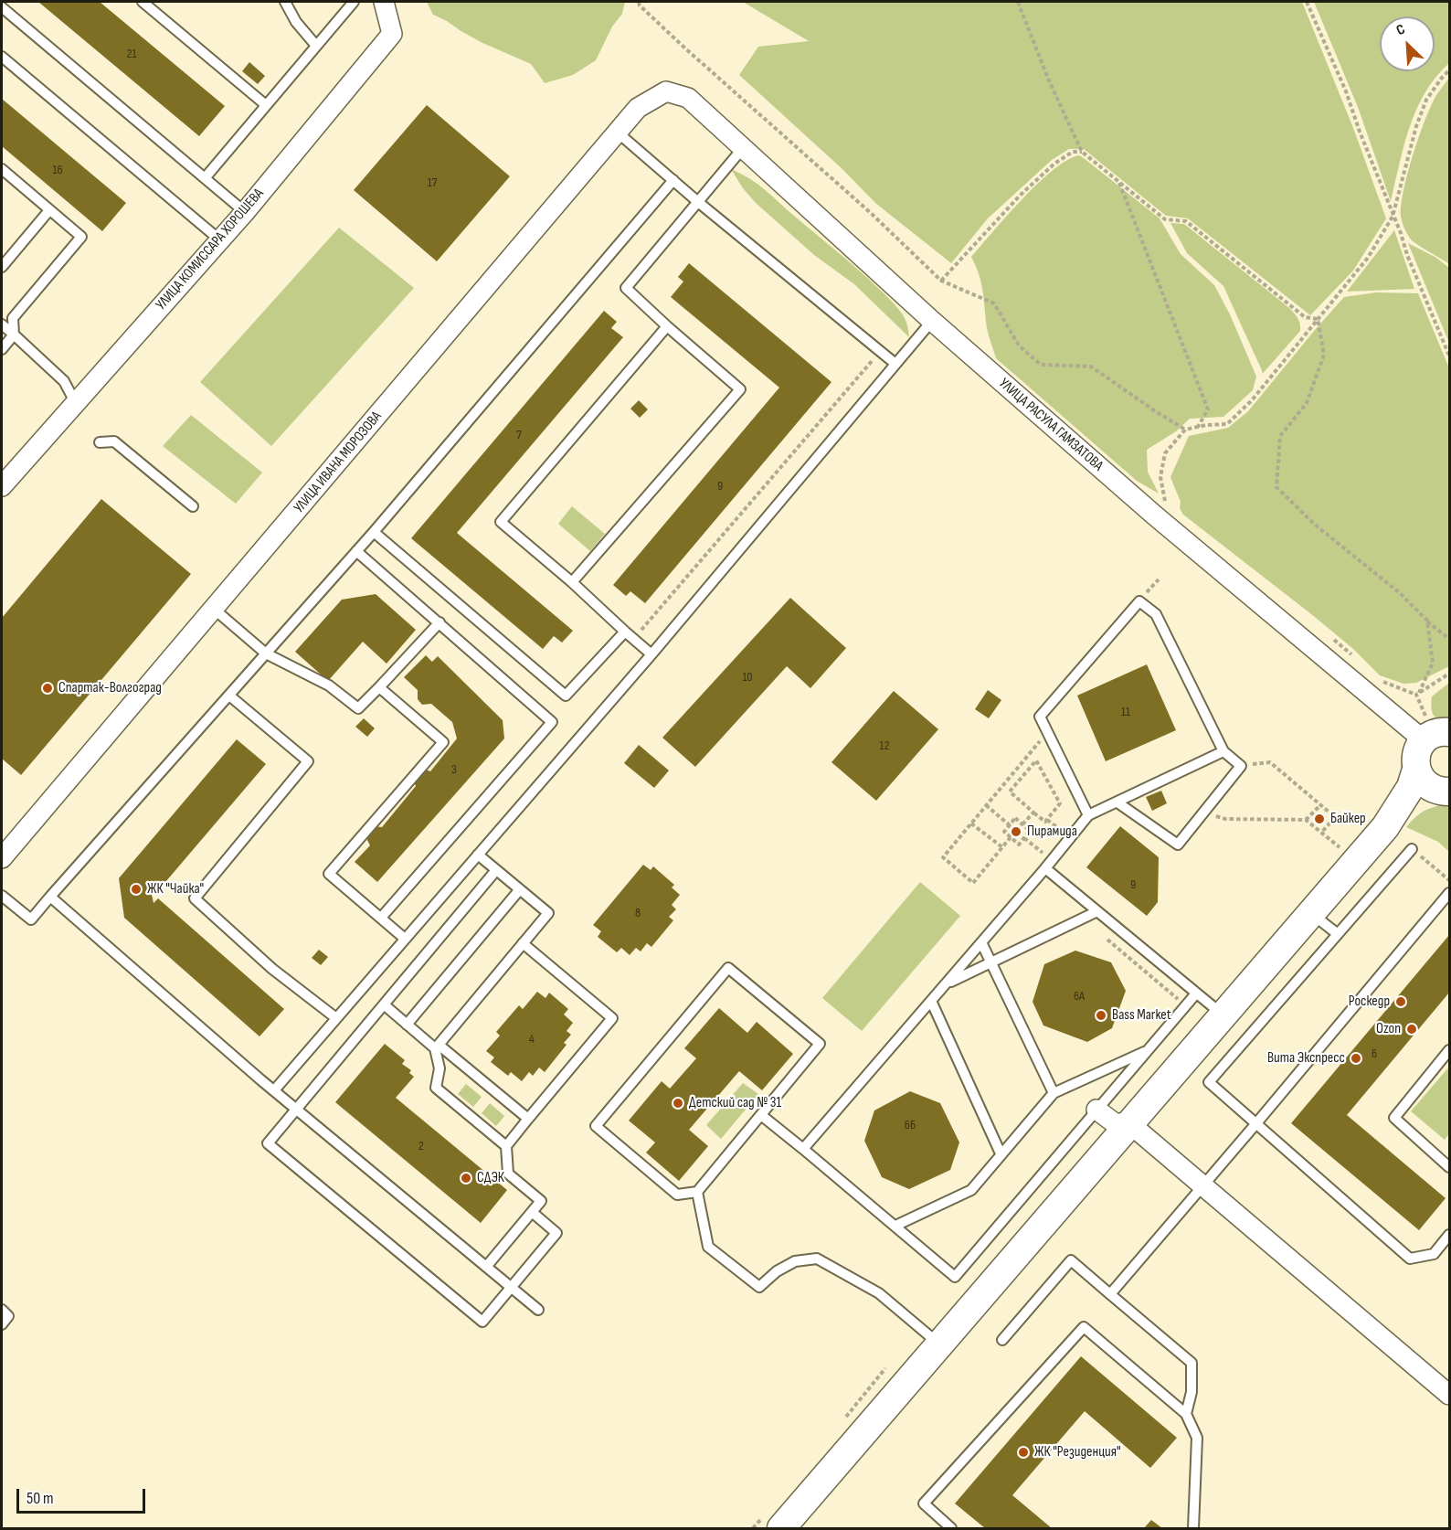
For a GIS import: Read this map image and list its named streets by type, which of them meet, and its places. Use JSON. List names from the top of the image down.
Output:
{
  "streets": {
    "street": ["УЛИЦА КОМИССАРА ХОРОШЕВА", "УЛИЦА РАСУЛА ГАМЗАТОВА", "УЛИЦА ИВАНА МОРОЗОВА"]
  },
  "crossings": [
    ["УЛИЦА РАСУЛА ГАМЗАТОВА", "УЛИЦА ИВАНА МОРОЗОВА"]
  ],
  "places": [
    "Спартак-Волгоград",
    "Байкер",
    "Пирамида",
    "ЖК \"Чайка\"",
    "Роскедр",
    "Bass Market",
    "Ozon",
    "Вита Экспресс",
    "Детский сад № 31",
    "СДЭК",
    "ЖК \"Резиденция\""
  ],
  "house_numbers": [
    "21",
    "16",
    "17",
    "7",
    "9",
    "10",
    "11",
    "12",
    "3",
    "9",
    "8",
    "6А",
    "4",
    "6",
    "6Б",
    "2"
  ],
  "scale_bar": "50 m",
  "north": "top left"
}
